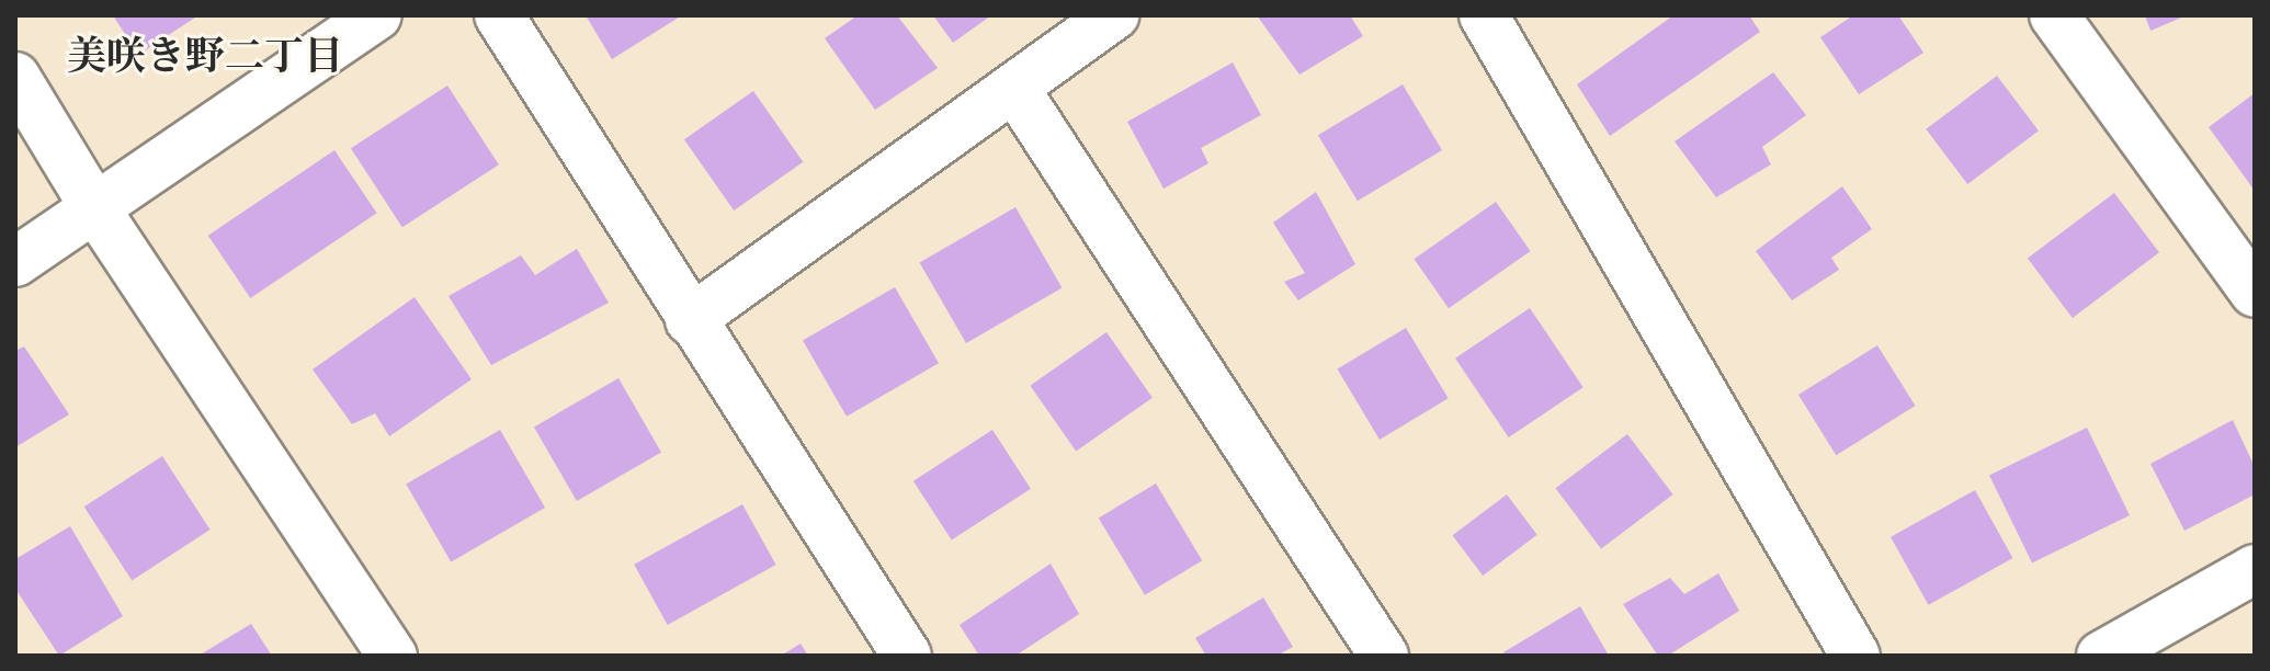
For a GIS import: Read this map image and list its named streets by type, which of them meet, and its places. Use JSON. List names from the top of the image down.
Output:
{
  "districts": ["美咲き野二丁目"]
}
